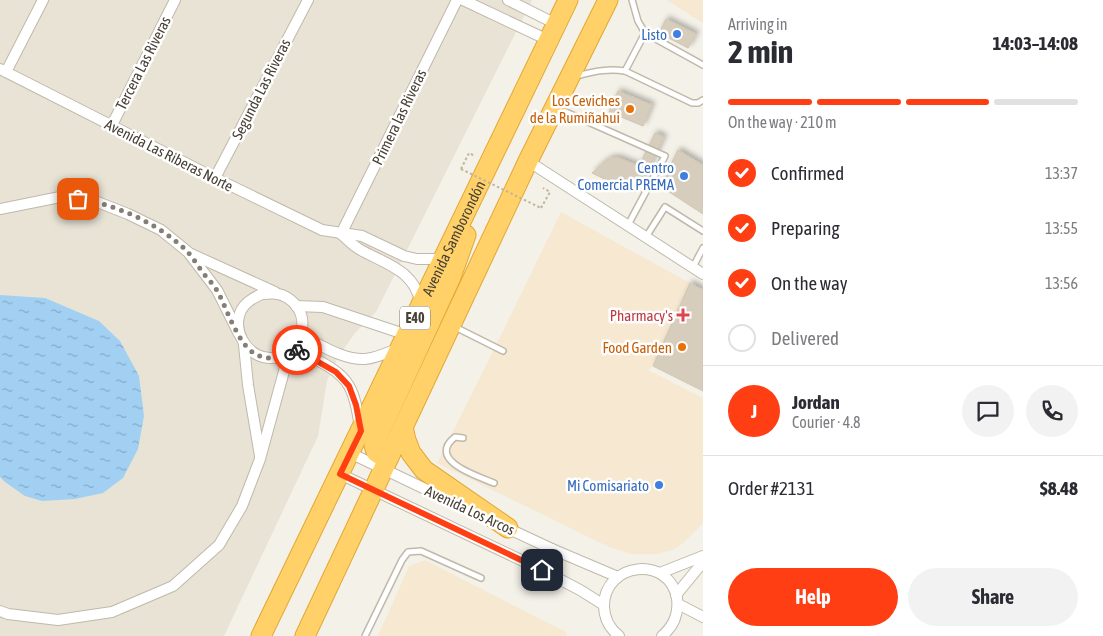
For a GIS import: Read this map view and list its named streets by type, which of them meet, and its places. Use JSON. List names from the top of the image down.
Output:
{
  "streets": {
    "highway": ["Avenida Samborondón", "E40"],
    "street": [
      "Tercera Las Riveras",
      "Segunda Las Riveras",
      "Primera las Riveras",
      "Avenida Las Riberas Norte",
      "Avenida Los Arcos"
    ]
  },
  "crossings": [
    ["Tercera Las Riveras", "Avenida Las Riberas Norte"],
    ["Segunda Las Riveras", "Avenida Las Riberas Norte"],
    ["Primera las Riveras", "Avenida Las Riberas Norte"],
    ["Avenida Las Riberas Norte", "Avenida Samborondón"],
    ["Avenida Samborondón", "Avenida Los Arcos"],
    ["E40", "Avenida Los Arcos"]
  ],
  "places": {
    "other": [
      "Listo",
      "Los Ceviches de la Rumiñahui",
      "Centro Comercial PREMA",
      "Food Garden",
      "Mi Comisariato"
    ],
    "health": ["Pharmacy's"]
  },
  "page": {
    "heading": ["2 min", "Arriving in", "14:03–14:08"],
    "panel": [
      "Jordan",
      "Courier · 4.8",
      "Order #2131",
      "$8.48"
    ],
    "bar": "On the way · 210 m",
    "list": [
      ["Confirmed", "13:37"],
      ["Preparing", "13:55"],
      ["On the way", "13:56"],
      "Delivered"
    ],
    "round": "J",
    "buttons": ["Help", "Share"]
  }
}
